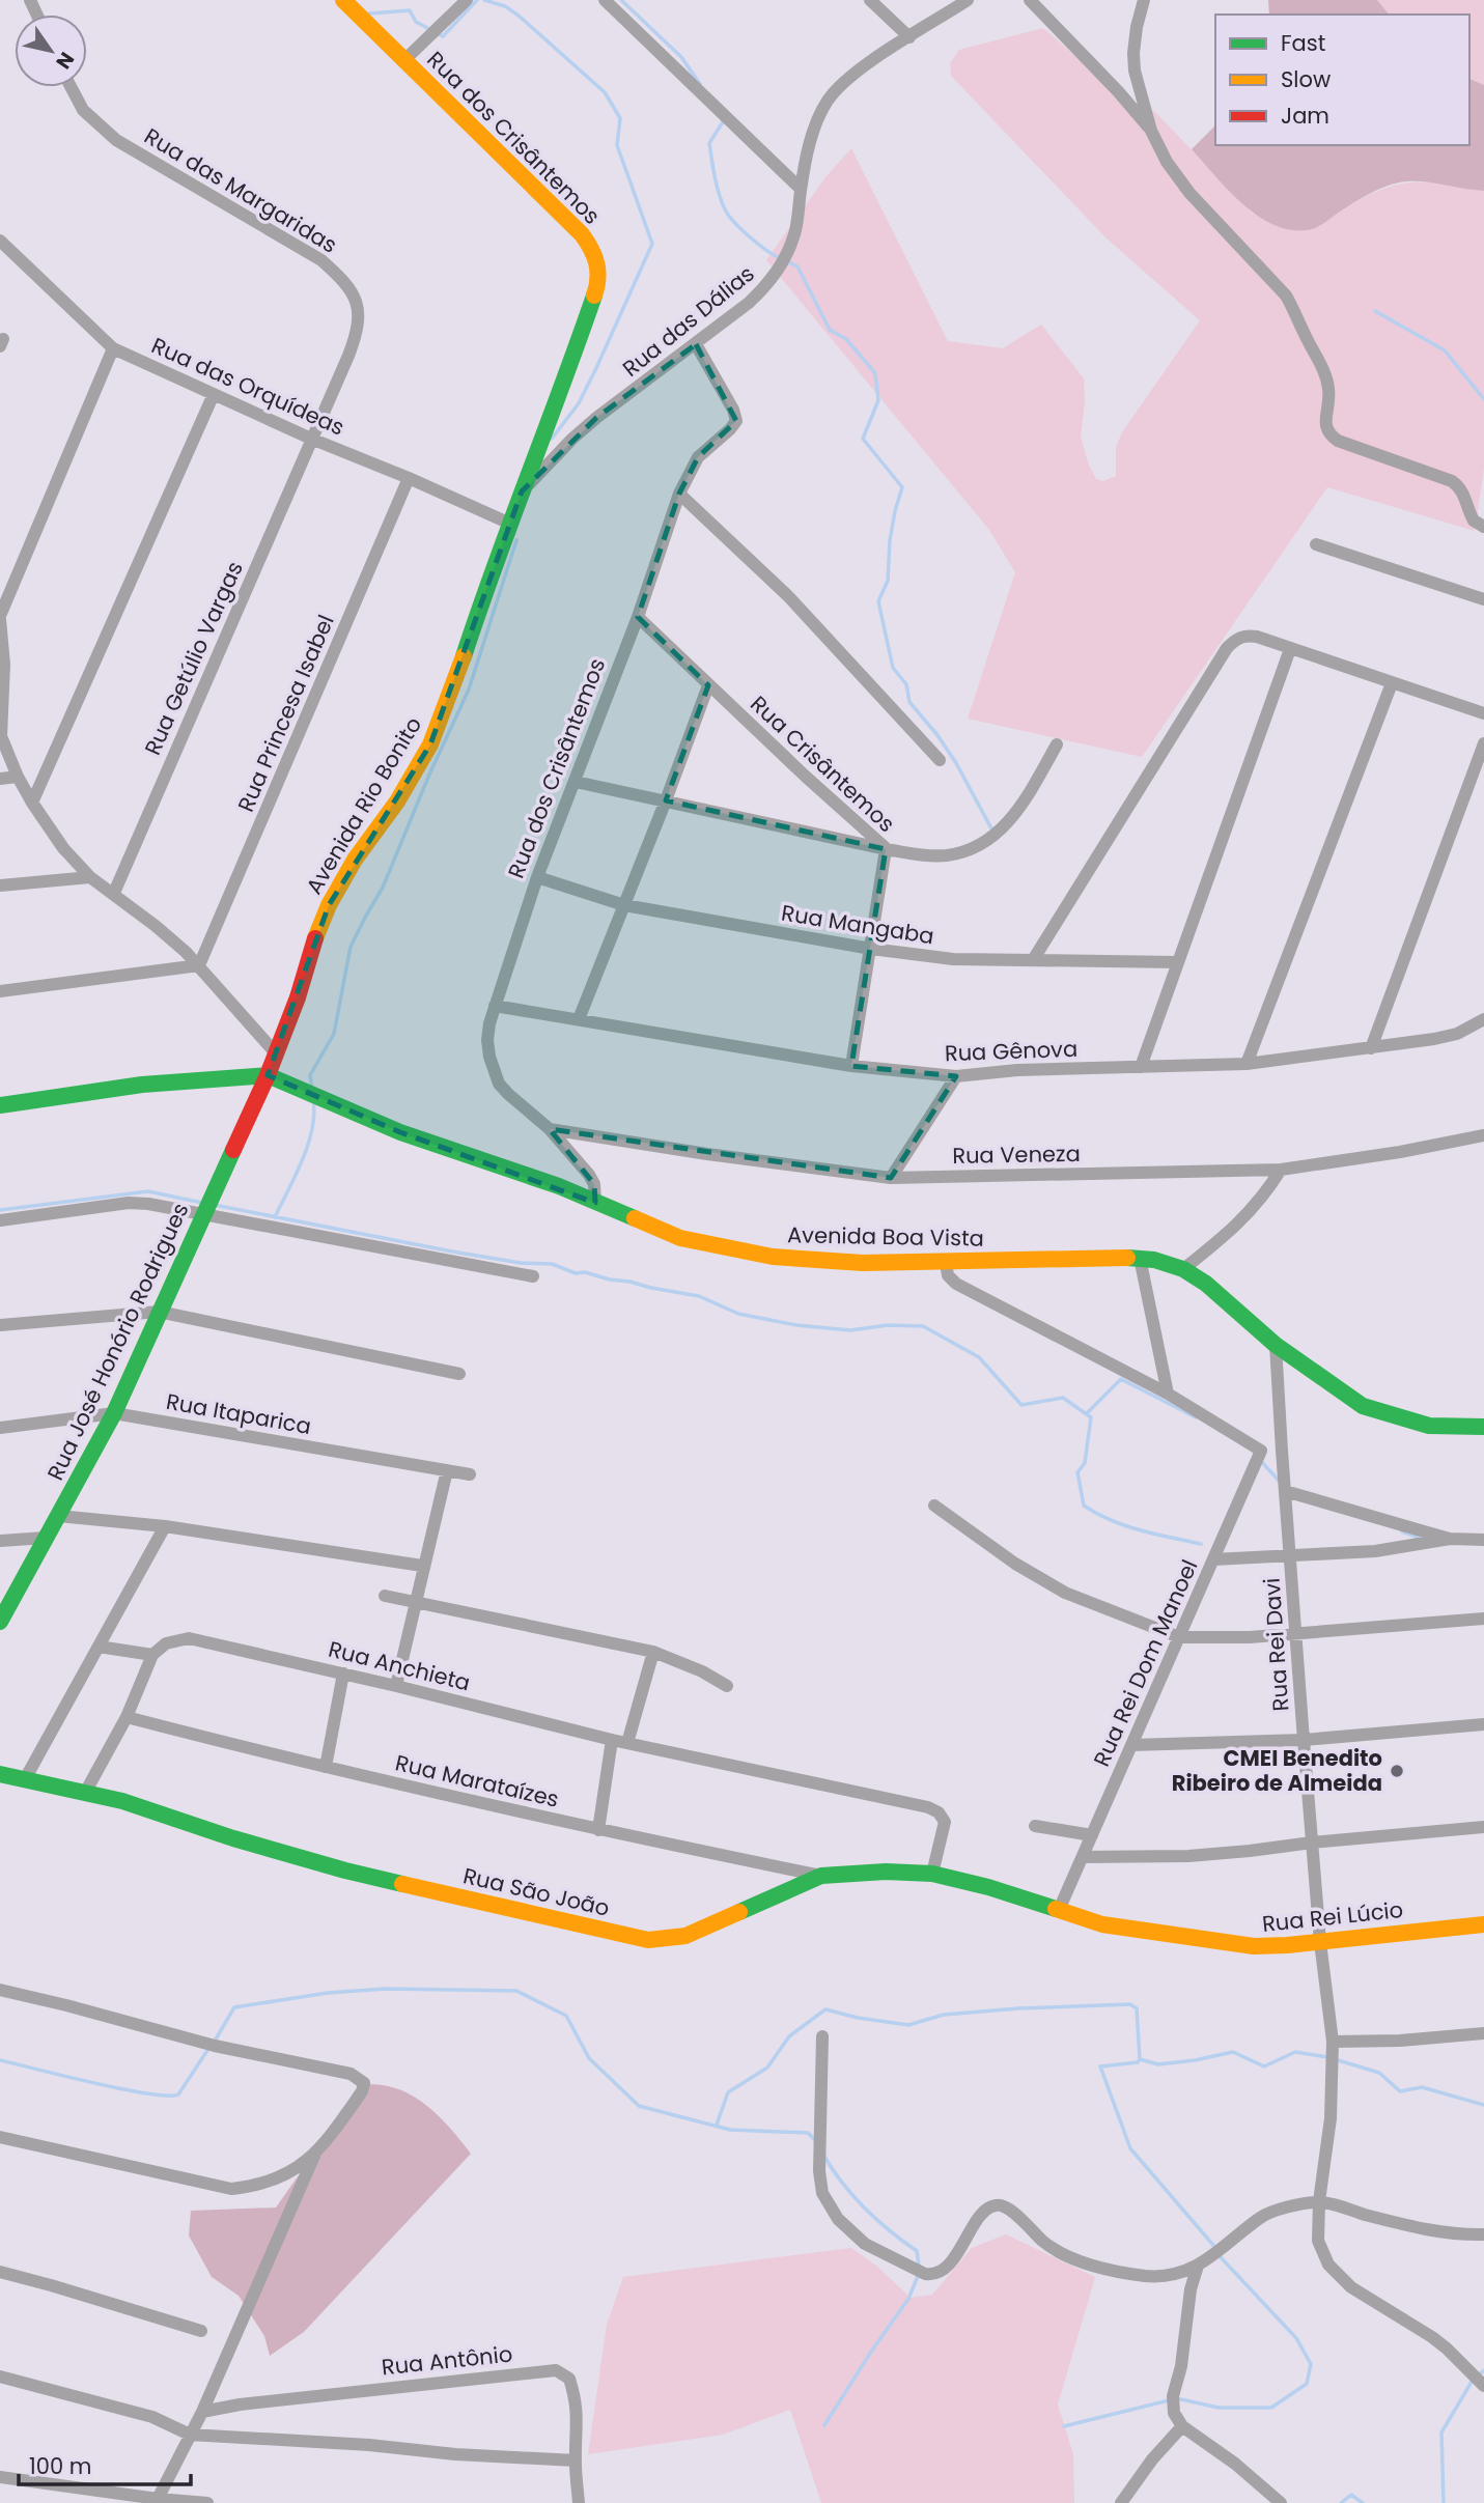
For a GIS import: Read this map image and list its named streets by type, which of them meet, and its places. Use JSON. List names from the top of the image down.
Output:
{
  "streets": {
    "street": [
      "Rua dos Crisântemos",
      "Rua das Margaridas",
      "Rua das Dálias",
      "Rua das Orquídeas",
      "Rua Getúlio Vargas",
      "Rua Princesa Isabel",
      "Rua Crisântemos",
      "Avenida Rio Bonito",
      "Rua Mangaba",
      "Rua Gênova",
      "Rua Veneza",
      "Avenida Boa Vista",
      "Rua José Honório Rodrigues",
      "Rua Itaparica",
      "Rua Rei Davi",
      "Rua Rei Dom Manoel",
      "Rua Anchieta",
      "Rua Marataízes",
      "Rua São João",
      "Rua Rei Lúcio",
      "Rua Antônio"
    ]
  },
  "crossings": [
    ["Rua dos Crisântemos", "Rua das Dálias"],
    ["Rua dos Crisântemos", "Rua das Orquídeas"],
    ["Rua dos Crisântemos", "Rua Crisântemos"],
    ["Rua dos Crisântemos", "Avenida Rio Bonito"],
    ["Rua dos Crisântemos", "Rua Mangaba"],
    ["Rua dos Crisântemos", "Rua Gênova"],
    ["Rua dos Crisântemos", "Rua Veneza"],
    ["Rua dos Crisântemos", "Avenida Boa Vista"],
    ["Rua das Margaridas", "Rua das Orquídeas"],
    ["Rua das Margaridas", "Rua Getúlio Vargas"],
    ["Rua das Orquídeas", "Rua Getúlio Vargas"],
    ["Rua das Orquídeas", "Rua Princesa Isabel"],
    ["Rua das Orquídeas", "Avenida Rio Bonito"],
    ["Rua Crisântemos", "Rua Mangaba"],
    ["Rua Crisântemos", "Rua Gênova"],
    ["Avenida Rio Bonito", "Avenida Boa Vista"],
    ["Avenida Rio Bonito", "Rua José Honório Rodrigues"],
    ["Avenida Boa Vista", "Rua José Honório Rodrigues"],
    ["Avenida Boa Vista", "Rua Rei Davi"],
    ["Rua José Honório Rodrigues", "Rua Itaparica"],
    ["Rua Rei Davi", "Rua Rei Lúcio"],
    ["Rua Rei Dom Manoel", "Rua São João"],
    ["Rua Rei Dom Manoel", "Rua Rei Lúcio"],
    ["Rua Anchieta", "Rua São João"],
    ["Rua Marataízes", "Rua São João"],
    ["Rua São João", "Rua Rei Lúcio"]
  ],
  "places": ["CMEI Benedito Ribeiro de Almeida"],
  "legend": ["Fast", "Slow", "Jam"],
  "scale_bar": "100 m",
  "north": "bottom right"
}
